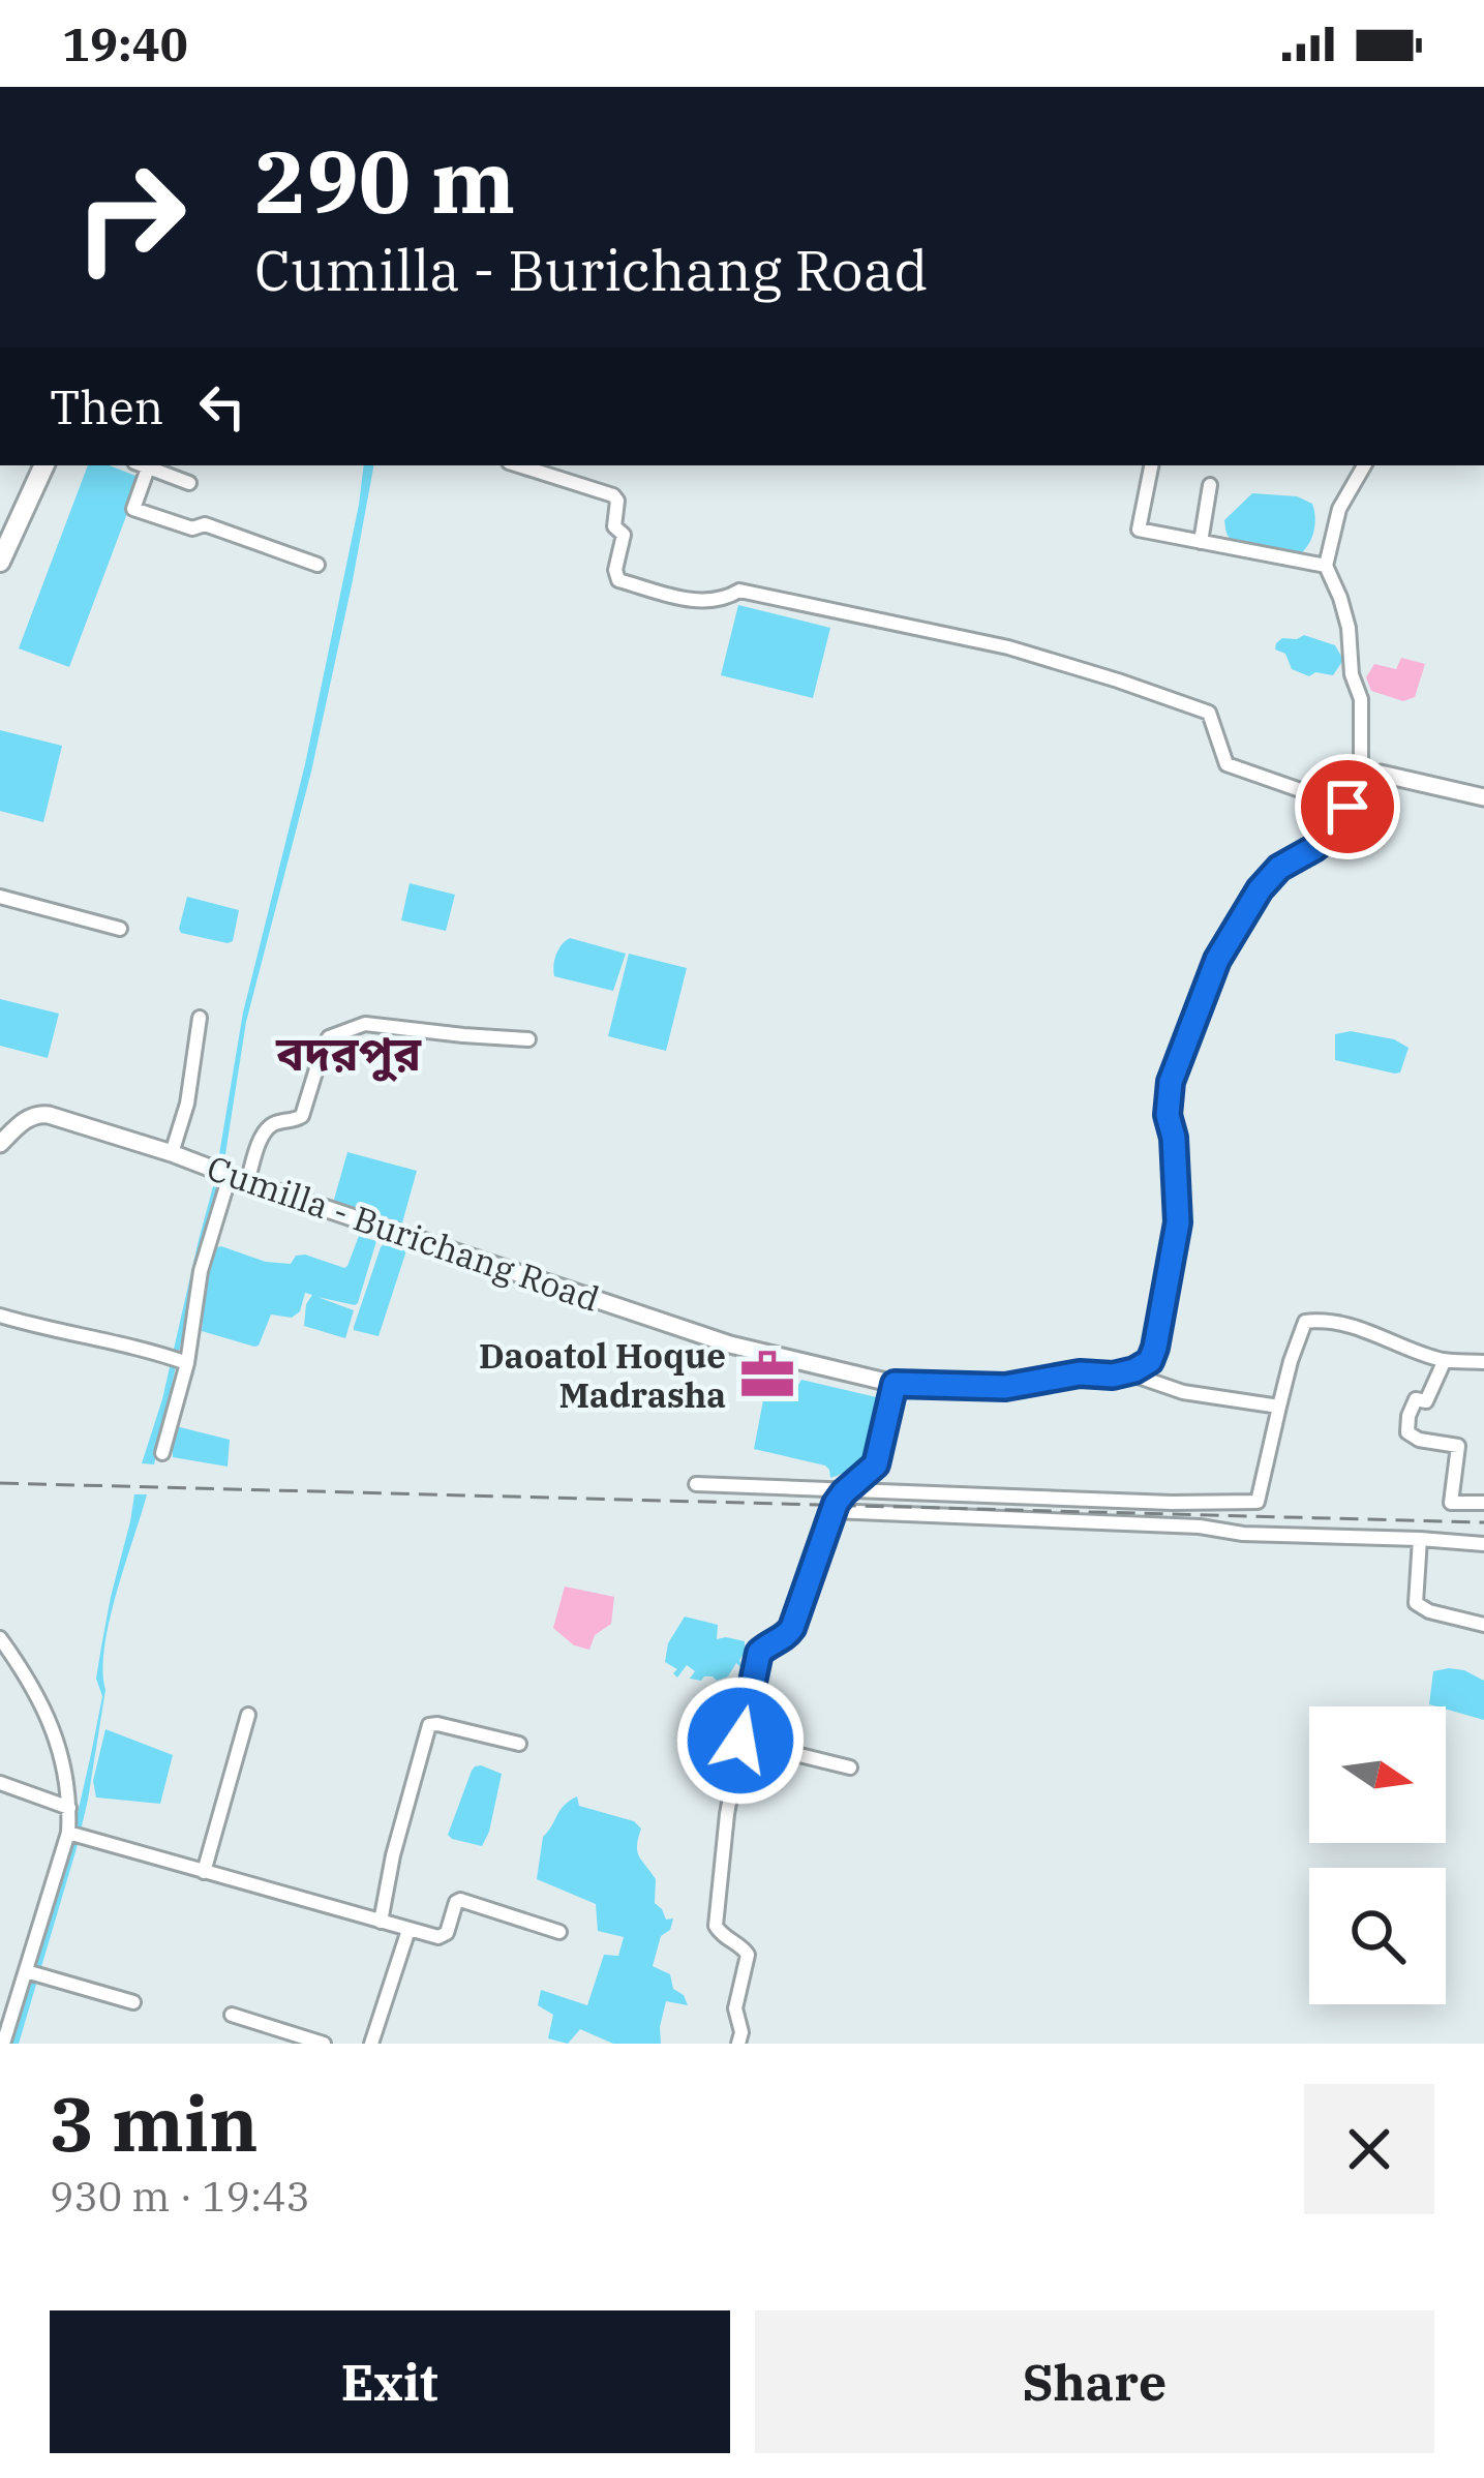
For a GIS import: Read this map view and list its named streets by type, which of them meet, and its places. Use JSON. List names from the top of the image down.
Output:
{
  "streets": {
    "main road": ["Cumilla - Burichang Road"]
  },
  "districts": ["বদরপুর"],
  "places": {
    "office": ["Daoatol Hoque Madrasha"]
  },
  "north": "right",
  "page": {
    "status": "19:40",
    "turn": ["290 m", "Cumilla - Burichang Road"],
    "then": "Then",
    "heading": ["3 min", "930 m · 19:43"],
    "buttons": ["Exit", "Share"]
  }
}
